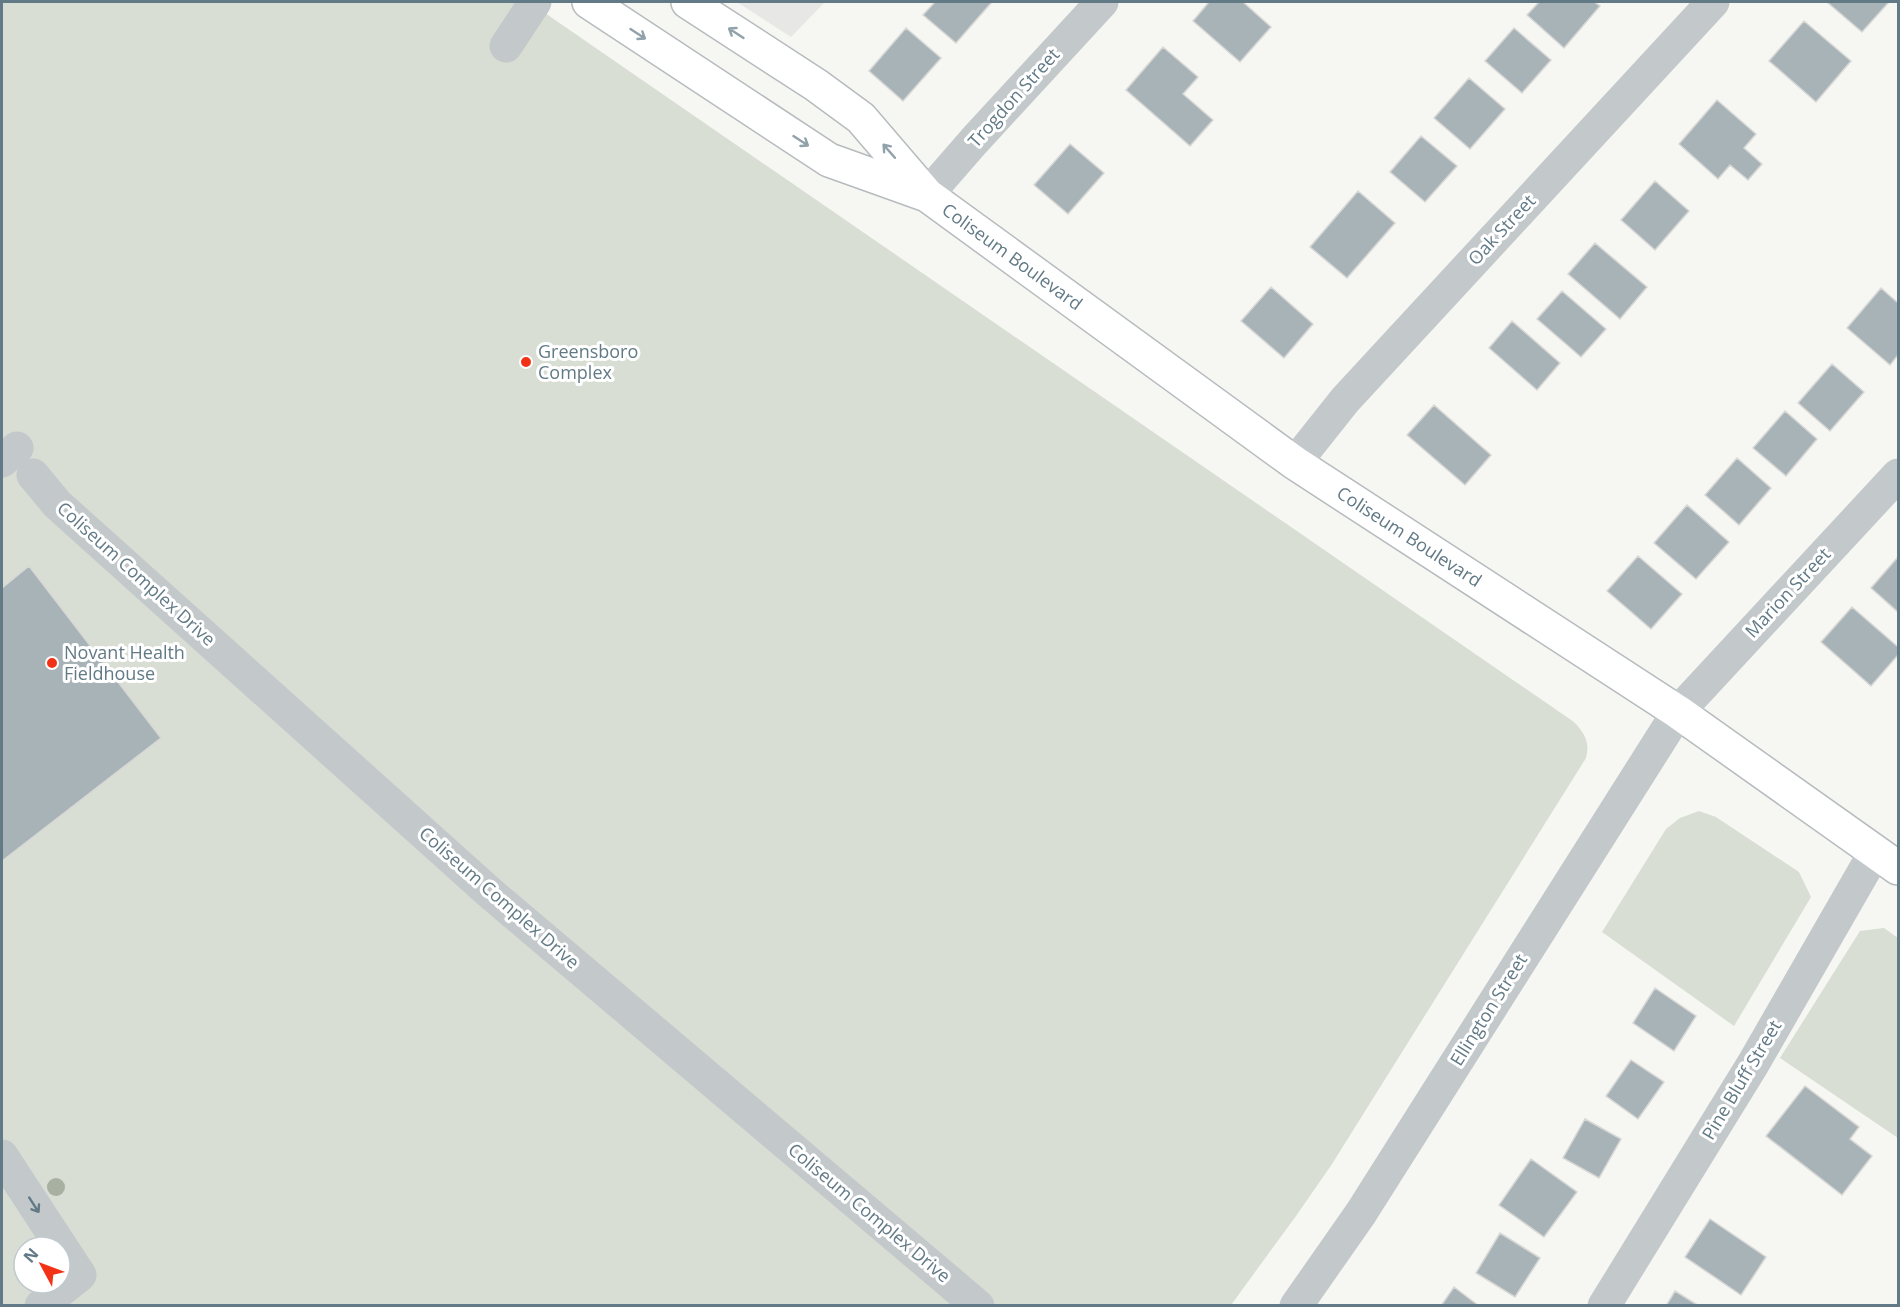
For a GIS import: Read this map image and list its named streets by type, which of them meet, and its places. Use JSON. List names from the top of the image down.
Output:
{
  "streets": {
    "main road": ["Coliseum Boulevard"],
    "street": [
      "Trogdon Street",
      "Oak Street",
      "Coliseum Complex Drive",
      "Marion Street",
      "Ellington Street",
      "Pine Bluff Street"
    ]
  },
  "crossings": [
    ["Trogdon Street", "Coliseum Boulevard"],
    ["Oak Street", "Coliseum Boulevard"],
    ["Coliseum Boulevard", "Marion Street"],
    ["Coliseum Boulevard", "Ellington Street"],
    ["Coliseum Boulevard", "Pine Bluff Street"],
    ["Marion Street", "Ellington Street"]
  ],
  "places": ["Greensboro Complex", "Novant Health Fieldhouse"],
  "north": "top left"
}
